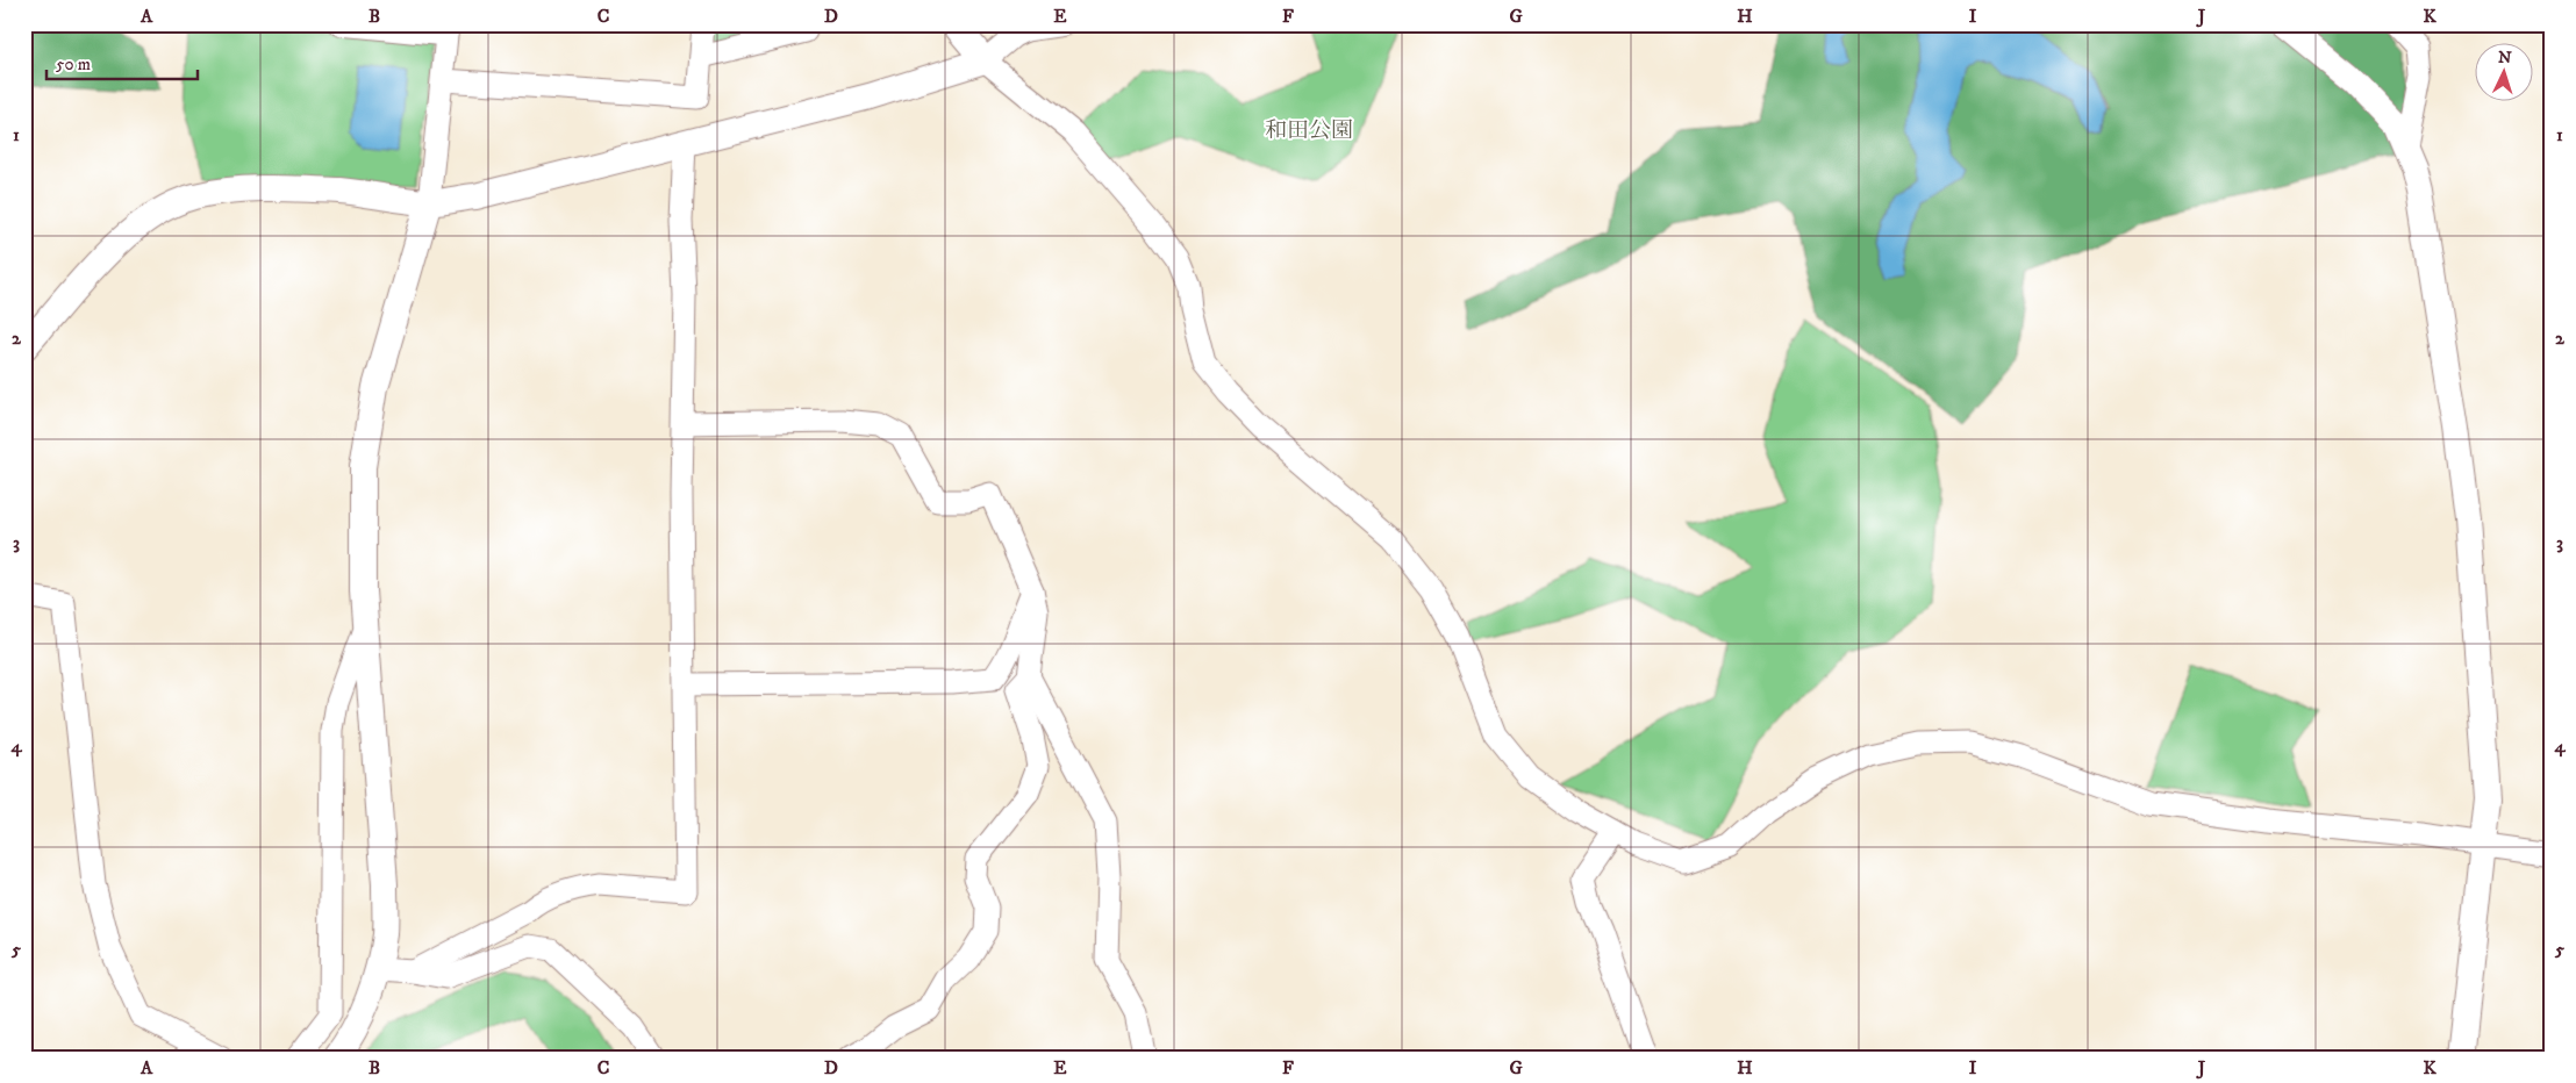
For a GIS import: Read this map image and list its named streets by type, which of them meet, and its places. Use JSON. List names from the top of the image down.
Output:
{
  "parks": ["和田公園"],
  "scale_bar": "50 m",
  "north": "top",
  "grid": {
    "columns": [
      "A",
      "B",
      "C",
      "D",
      "E",
      "F",
      "G",
      "H",
      "I",
      "J",
      "K"
    ],
    "rows": [
      "1",
      "2",
      "3",
      "4",
      "5"
    ]
  }
}
